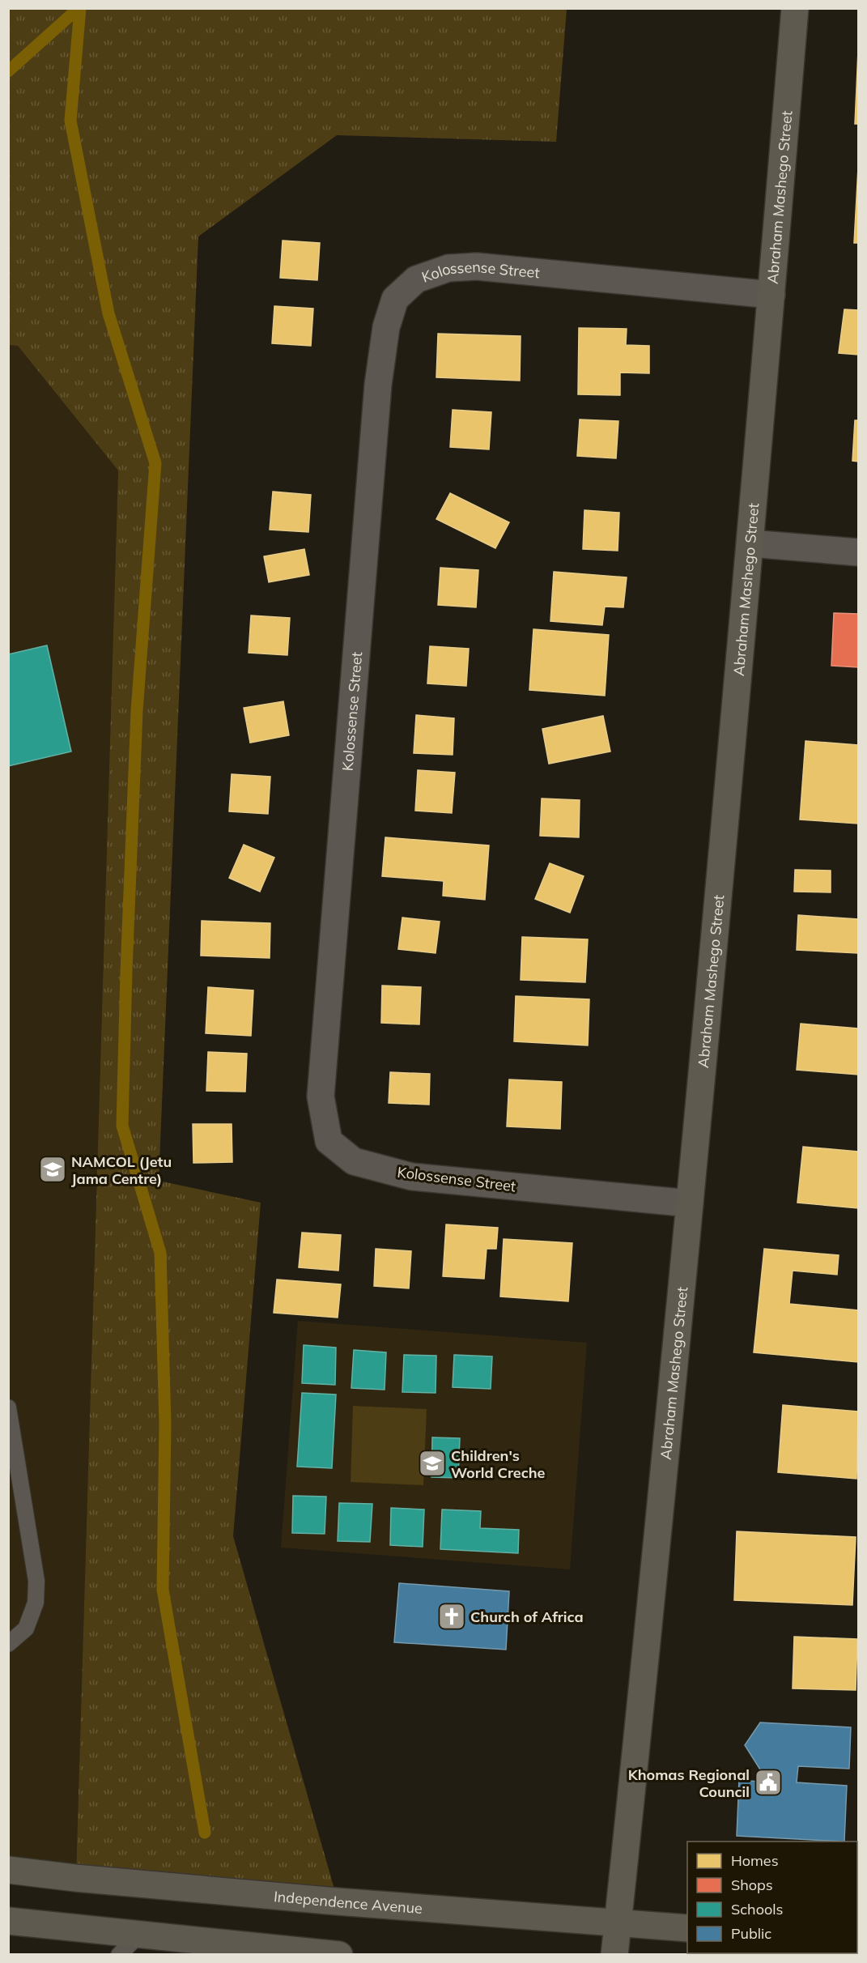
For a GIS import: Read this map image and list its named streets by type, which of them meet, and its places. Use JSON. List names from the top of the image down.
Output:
{
  "streets": {
    "main road": ["Abraham Mashego Street", "Independence Avenue"],
    "street": ["Kolossense Street"]
  },
  "crossings": [
    ["Abraham Mashego Street", "Kolossense Street"],
    ["Abraham Mashego Street", "Independence Avenue"]
  ],
  "places": {
    "school or university": ["NAMCOL (Jetu Jama Centre)", "Children's World Creche"],
    "church": ["Church of Africa"],
    "public building": ["Khomas Regional Council"]
  },
  "legend": [
    "Homes",
    "Shops",
    "Schools",
    "Public"
  ]
}
